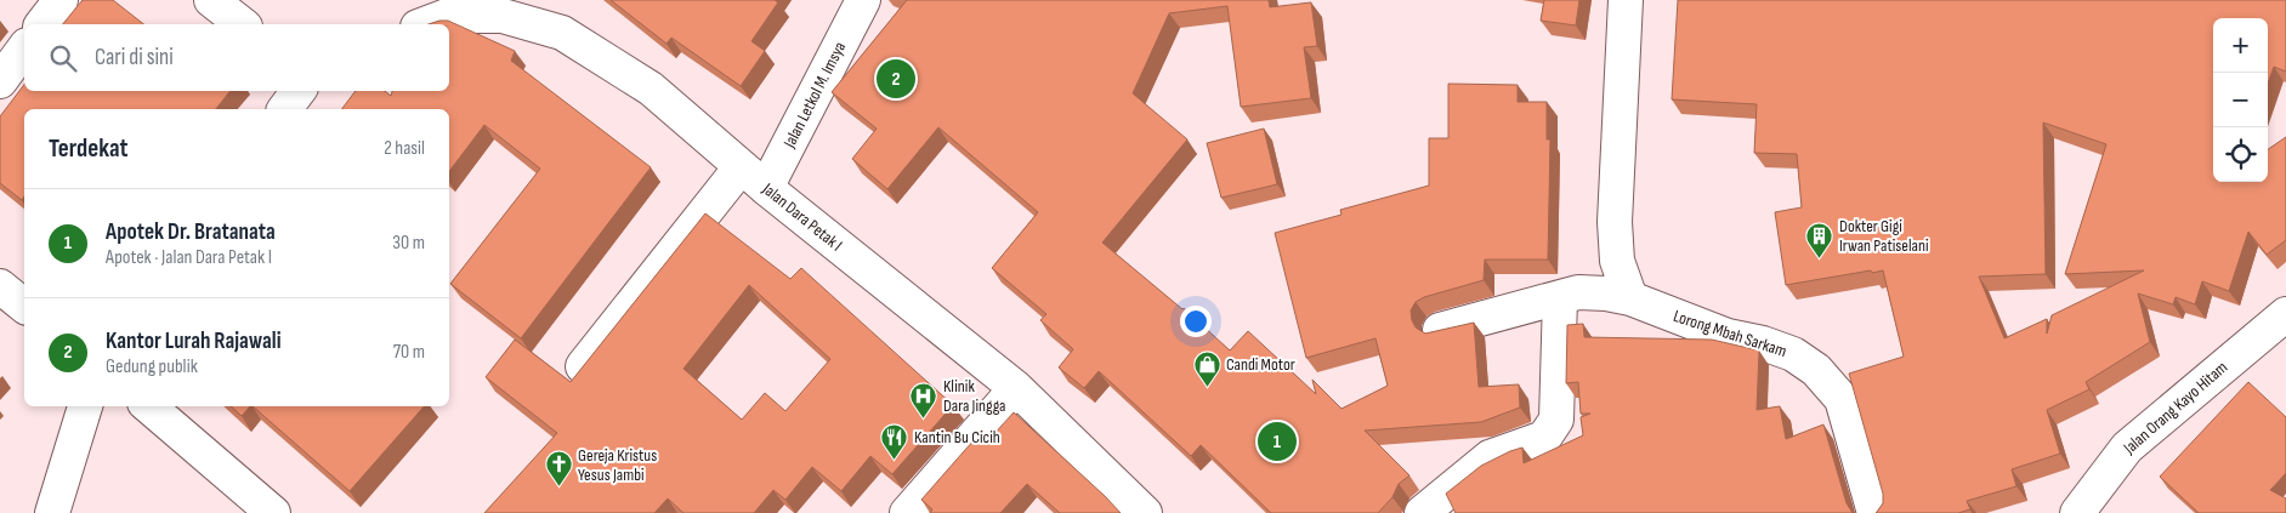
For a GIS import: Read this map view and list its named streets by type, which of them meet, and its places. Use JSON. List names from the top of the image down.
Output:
{
  "streets": {
    "street": [
      "Jalan Letkol M. Imsya",
      "Jalan Dara Petak I",
      "Lorong Mbah Sarkam",
      "Jalan Orang Kayo Hitam"
    ]
  },
  "crossings": [
    ["Jalan Letkol M. Imsya", "Jalan Dara Petak I"]
  ],
  "places": {
    "building": ["Dokter Gigi Irwan Patiselani"],
    "shop": ["Candi Motor"],
    "hospital": ["Klinik Dara Jingga"],
    "restaurant": ["Kantin Bu Cicih"],
    "church": ["Gereja Kristus Yesus Jambi"]
  },
  "page": {
    "map_buttons": ["+", "−"],
    "search": "Cari di sini",
    "pins": ["2", "1"],
    "heading": ["Terdekat", "2 hasil"],
    "list": [
      {
        "mark": "1",
        "name": "Apotek Dr. Bratanata",
        "note": "Apotek · Jalan Dara Petak I",
        "value": "30 m"
      },
      {
        "mark": "2",
        "name": "Kantor Lurah Rajawali",
        "note": "Gedung publik",
        "value": "70 m"
      }
    ]
  }
}
